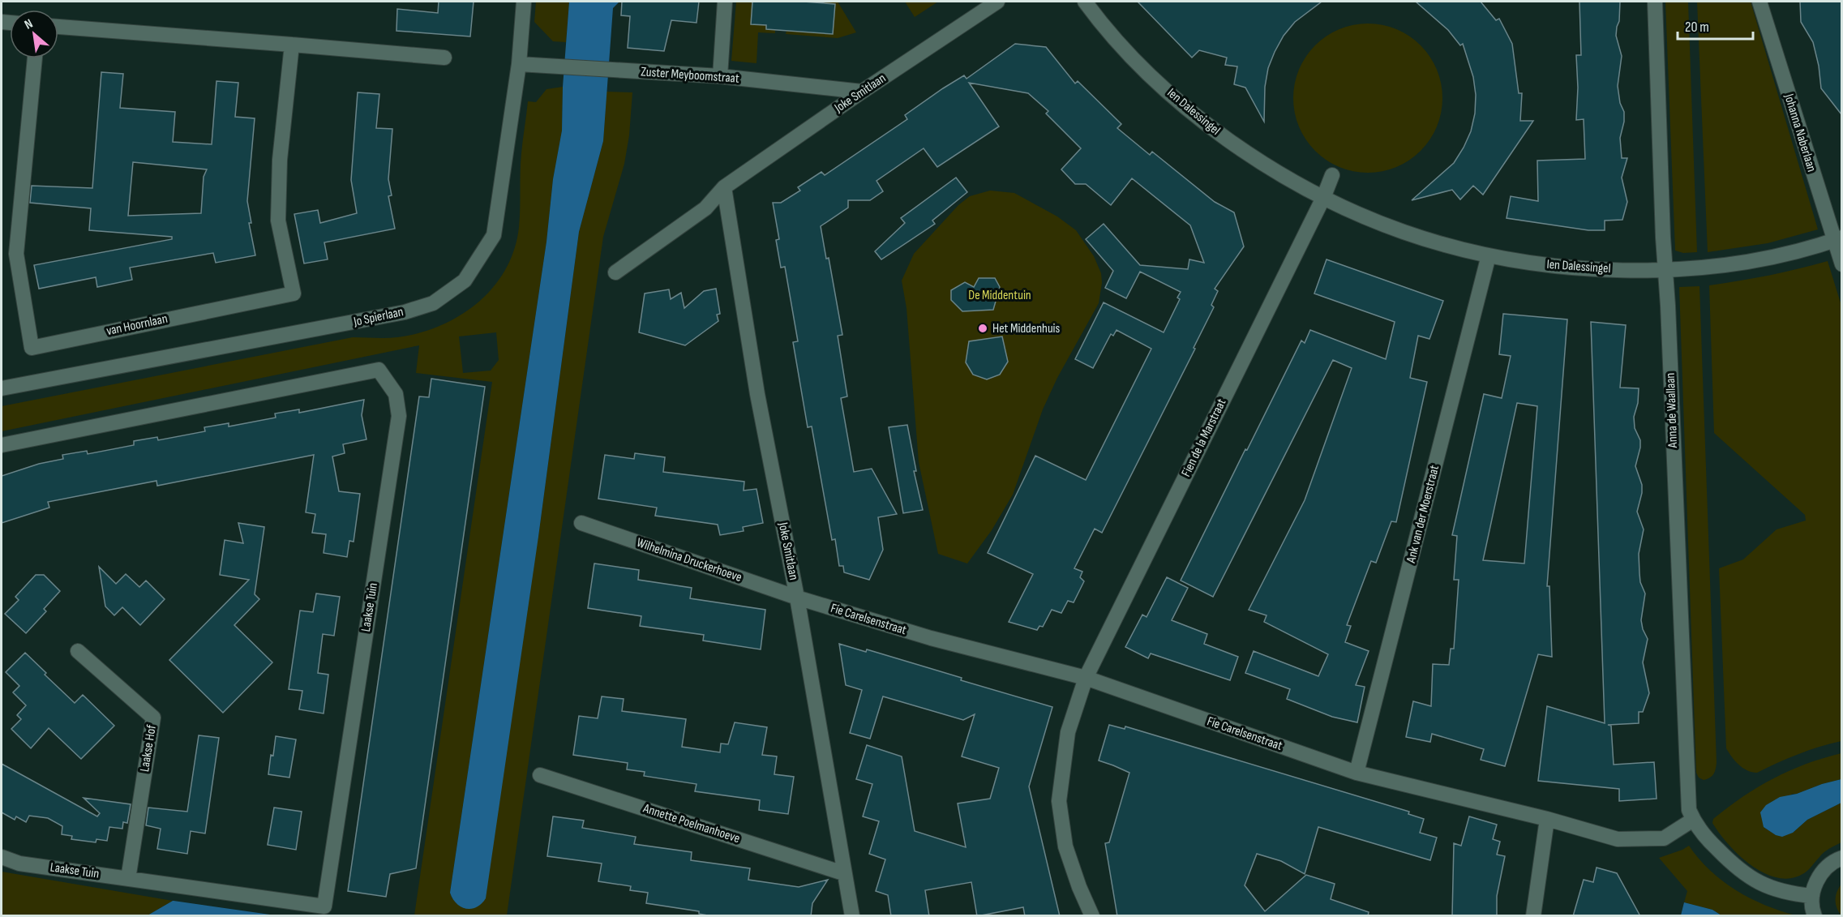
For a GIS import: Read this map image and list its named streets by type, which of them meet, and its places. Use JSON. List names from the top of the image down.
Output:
{
  "streets": {
    "street": [
      "Zuster Meyboomstraat",
      "Joke Smitlaan",
      "Ien Dalessingel",
      "Johanna Naberlaan",
      "Jo Spierlaan",
      "van Hoornlaan",
      "Anna de Waallaan",
      "Fien de la Marstraat",
      "Ank van der Moerstraat",
      "Wilhelmina Druckerhoeve",
      "Laakse Tuin",
      "Fie Carelsenstraat",
      "Laakse Hof",
      "Annette Poelmanhoeve"
    ]
  },
  "crossings": [
    ["Zuster Meyboomstraat", "Joke Smitlaan"],
    ["Zuster Meyboomstraat", "Jo Spierlaan"],
    ["Joke Smitlaan", "Wilhelmina Druckerhoeve"],
    ["Joke Smitlaan", "Fie Carelsenstraat"],
    ["Joke Smitlaan", "Annette Poelmanhoeve"],
    ["Ien Dalessingel", "Johanna Naberlaan"],
    ["Ien Dalessingel", "Anna de Waallaan"],
    ["Ien Dalessingel", "Fien de la Marstraat"],
    ["Ien Dalessingel", "Ank van der Moerstraat"],
    ["Anna de Waallaan", "Fie Carelsenstraat"],
    ["Fien de la Marstraat", "Fie Carelsenstraat"],
    ["Ank van der Moerstraat", "Fie Carelsenstraat"],
    ["Wilhelmina Druckerhoeve", "Fie Carelsenstraat"],
    ["Laakse Tuin", "Laakse Hof"]
  ],
  "parks": ["De Middentuin"],
  "places": ["Het Middenhuis"],
  "scale_bar": "20 m",
  "north": "top left"
}
